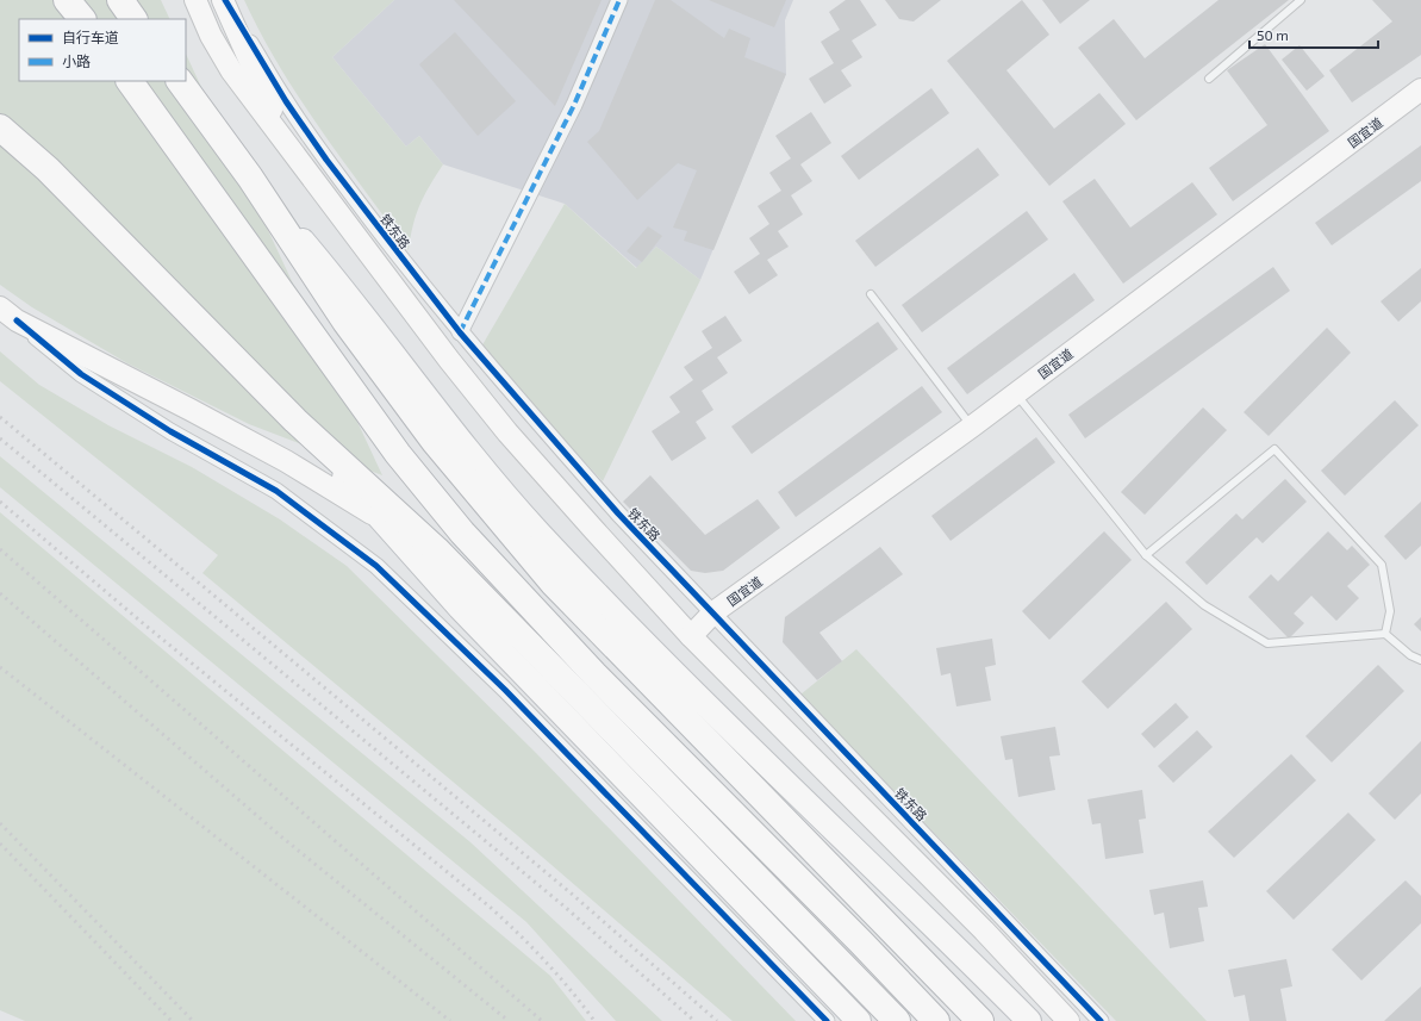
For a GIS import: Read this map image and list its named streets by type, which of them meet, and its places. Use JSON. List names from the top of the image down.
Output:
{
  "streets": {
    "street": ["国宜道", "铁东路"]
  },
  "crossings": [
    ["国宜道", "铁东路"]
  ],
  "legend": ["自行车道", "小路"],
  "scale_bar": "50 m"
}
